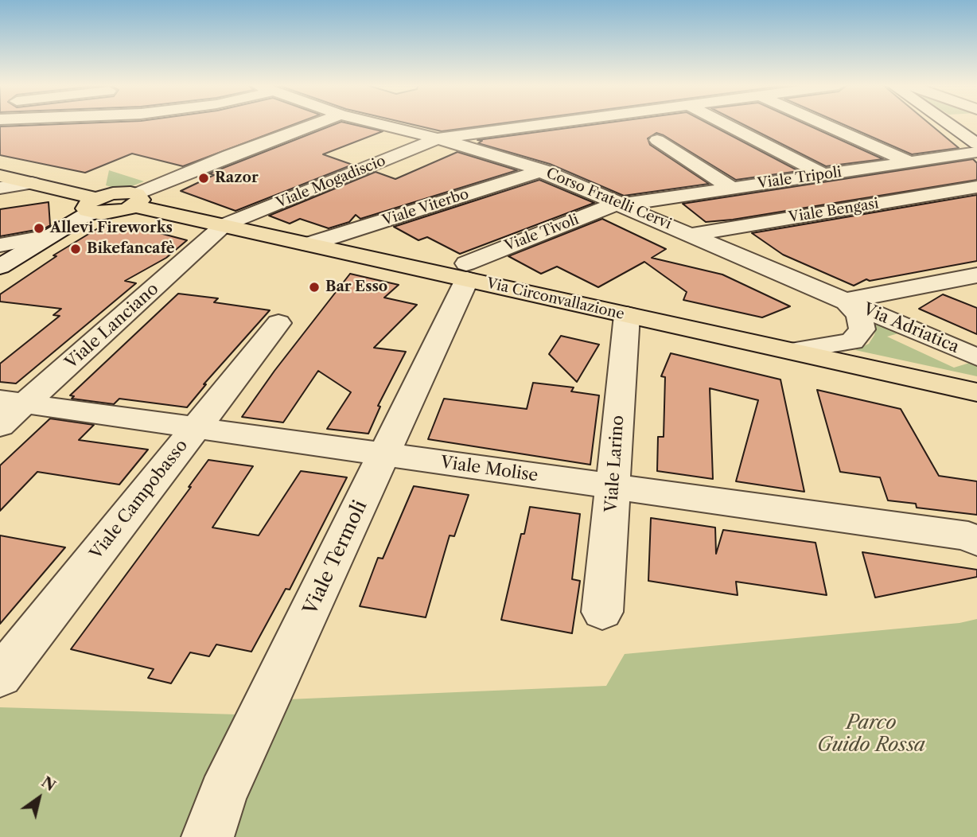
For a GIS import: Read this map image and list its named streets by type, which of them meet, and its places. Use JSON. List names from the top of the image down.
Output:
{
  "streets": {
    "main road": ["Via Circonvallazione"],
    "street": [
      "Viale Tripoli",
      "Viale Mogadiscio",
      "Corso Fratelli Cervi",
      "Viale Viterbo",
      "Viale Bengasi",
      "Viale Tivoli",
      "Viale Lanciano",
      "Via Adriatica",
      "Viale Larino",
      "Viale Molise",
      "Viale Campobasso",
      "Viale Termoli"
    ]
  },
  "crossings": [
    ["Viale Tripoli", "Corso Fratelli Cervi"],
    ["Viale Tripoli", "Viale Tivoli"],
    ["Viale Mogadiscio", "Corso Fratelli Cervi"],
    ["Viale Mogadiscio", "Via Circonvallazione"],
    ["Viale Mogadiscio", "Viale Lanciano"],
    ["Corso Fratelli Cervi", "Viale Viterbo"],
    ["Corso Fratelli Cervi", "Viale Bengasi"],
    ["Corso Fratelli Cervi", "Viale Tivoli"],
    ["Corso Fratelli Cervi", "Via Adriatica"],
    ["Viale Viterbo", "Via Circonvallazione"],
    ["Viale Tivoli", "Via Circonvallazione"],
    ["Viale Tivoli", "Viale Termoli"],
    ["Via Circonvallazione", "Viale Lanciano"],
    ["Via Circonvallazione", "Viale Larino"],
    ["Via Circonvallazione", "Viale Termoli"],
    ["Viale Lanciano", "Viale Molise"],
    ["Viale Larino", "Viale Molise"],
    ["Viale Molise", "Viale Campobasso"],
    ["Viale Molise", "Viale Termoli"]
  ],
  "parks": ["Parco Guido Rossa"],
  "places": [
    "Razor",
    "Allevi Fireworks",
    "Bikefancafè",
    "Bar Esso"
  ],
  "north": "top right"
}
